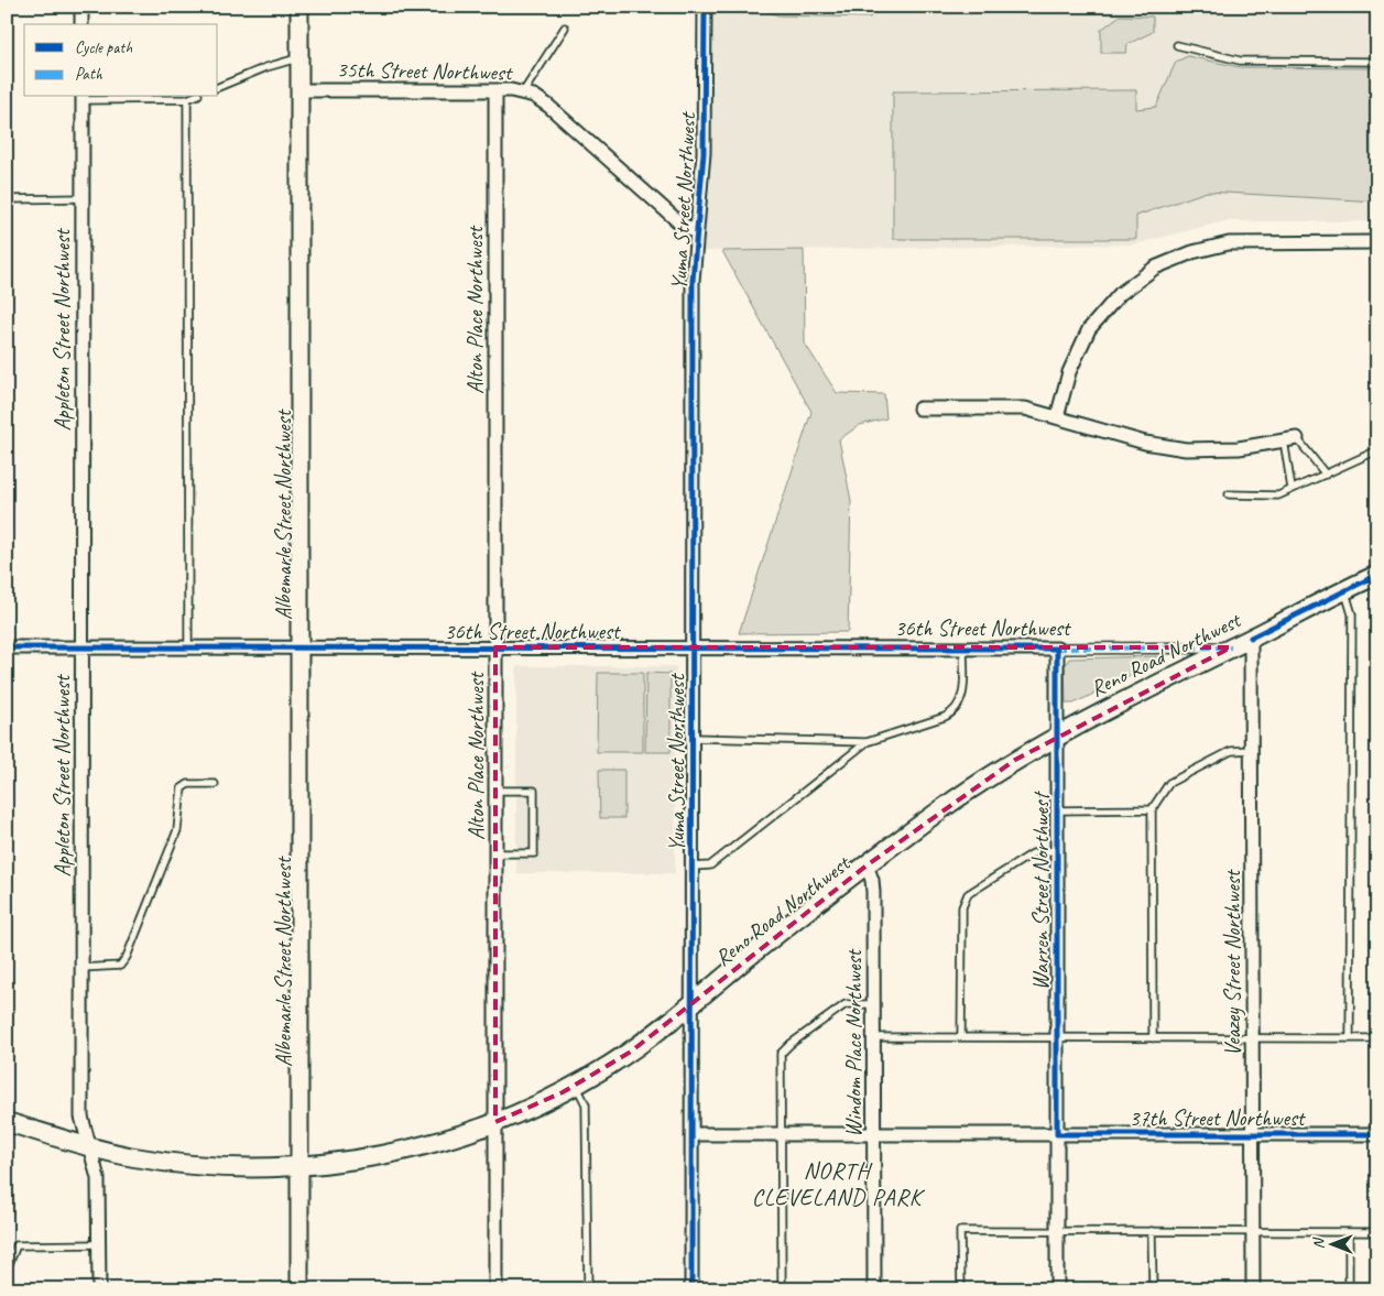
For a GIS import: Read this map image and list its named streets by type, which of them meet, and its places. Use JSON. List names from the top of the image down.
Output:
{
  "streets": {
    "main road": ["Reno Road Northwest"],
    "street": [
      "35th Street Northwest",
      "Yuma Street Northwest",
      "Alton Place Northwest",
      "Appleton Street Northwest",
      "Albemarle Street Northwest",
      "36th Street Northwest",
      "Warren Street Northwest",
      "Veazey Street Northwest",
      "Windom Place Northwest",
      "37th Street Northwest"
    ]
  },
  "crossings": [
    ["35th Street Northwest", "Yuma Street Northwest"],
    ["35th Street Northwest", "Alton Place Northwest"],
    ["35th Street Northwest", "Albemarle Street Northwest"],
    ["Yuma Street Northwest", "36th Street Northwest"],
    ["Yuma Street Northwest", "Reno Road Northwest"],
    ["Yuma Street Northwest", "37th Street Northwest"],
    ["Alton Place Northwest", "36th Street Northwest"],
    ["Alton Place Northwest", "Reno Road Northwest"],
    ["Appleton Street Northwest", "36th Street Northwest"],
    ["Appleton Street Northwest", "Reno Road Northwest"],
    ["Albemarle Street Northwest", "36th Street Northwest"],
    ["Albemarle Street Northwest", "Reno Road Northwest"],
    ["36th Street Northwest", "Reno Road Northwest"],
    ["36th Street Northwest", "Warren Street Northwest"],
    ["Reno Road Northwest", "Warren Street Northwest"],
    ["Reno Road Northwest", "Veazey Street Northwest"],
    ["Reno Road Northwest", "Windom Place Northwest"],
    ["Warren Street Northwest", "37th Street Northwest"],
    ["Veazey Street Northwest", "37th Street Northwest"],
    ["Windom Place Northwest", "37th Street Northwest"]
  ],
  "districts": ["NORTH CLEVELAND PARK"],
  "legend": ["Cycle path", "Path"],
  "north": "left"
}
